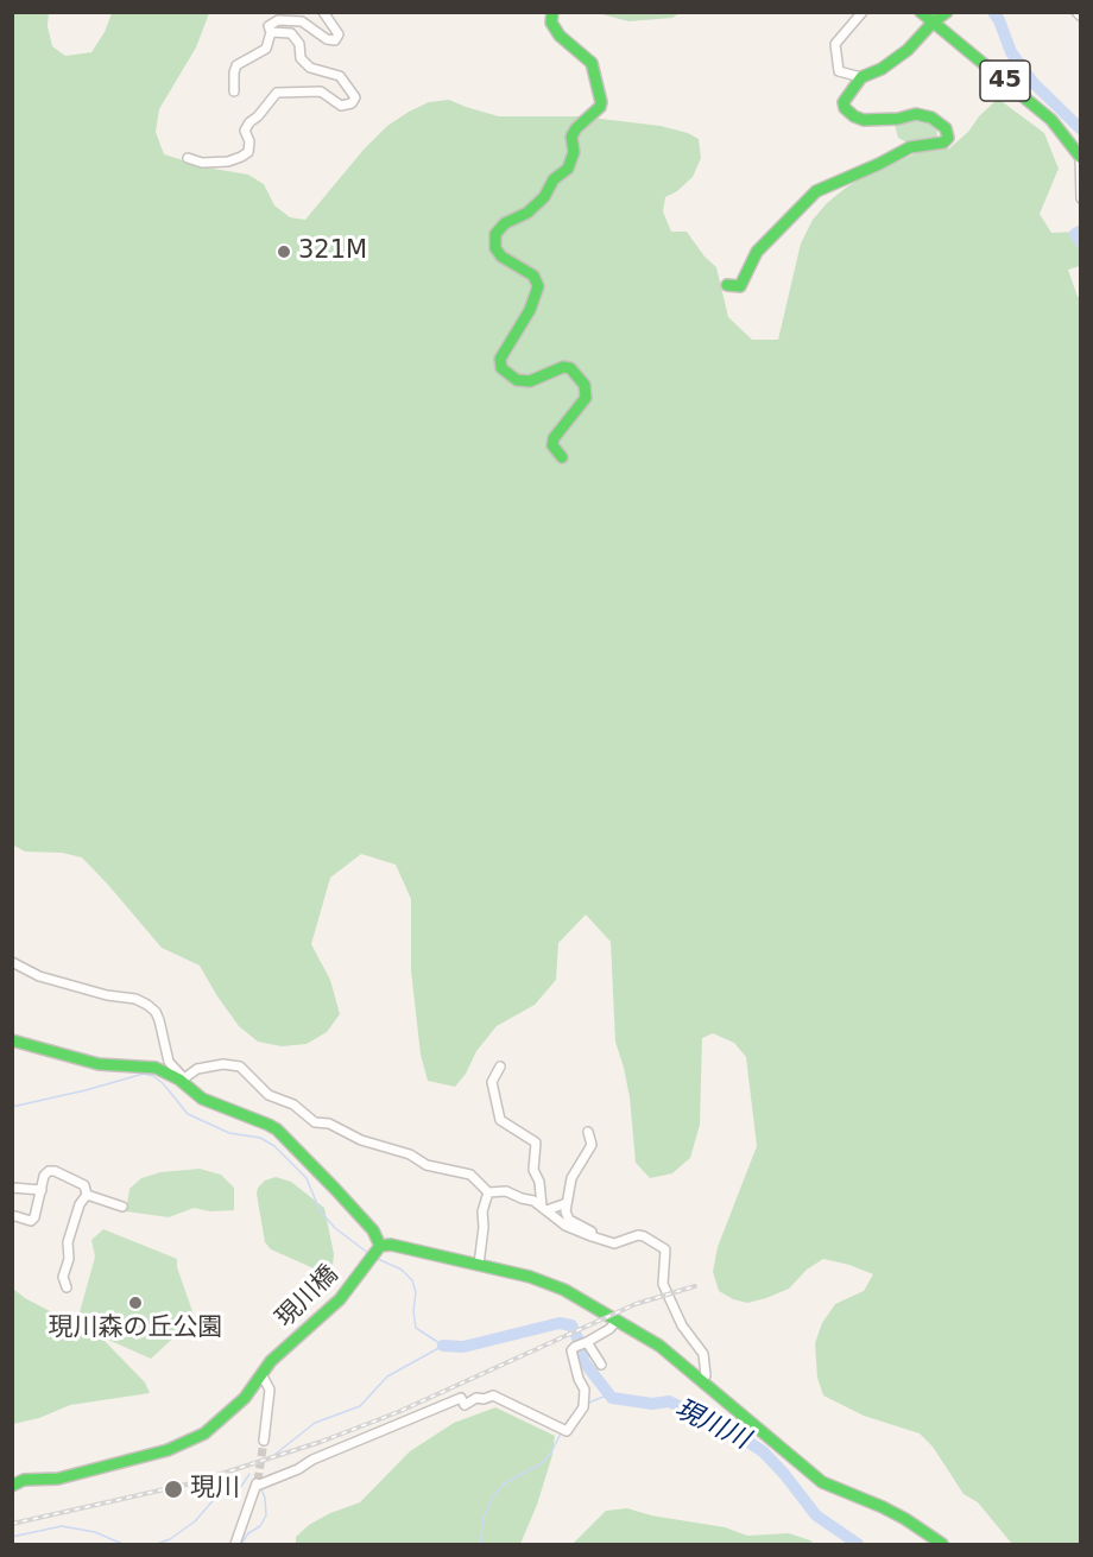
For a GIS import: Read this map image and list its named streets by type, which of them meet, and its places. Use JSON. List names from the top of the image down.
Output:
{
  "streets": {
    "street": ["45", "現川橋"]
  },
  "water": ["現川川"],
  "places": ["321M", "現川森の丘公園", "現川"]
}
